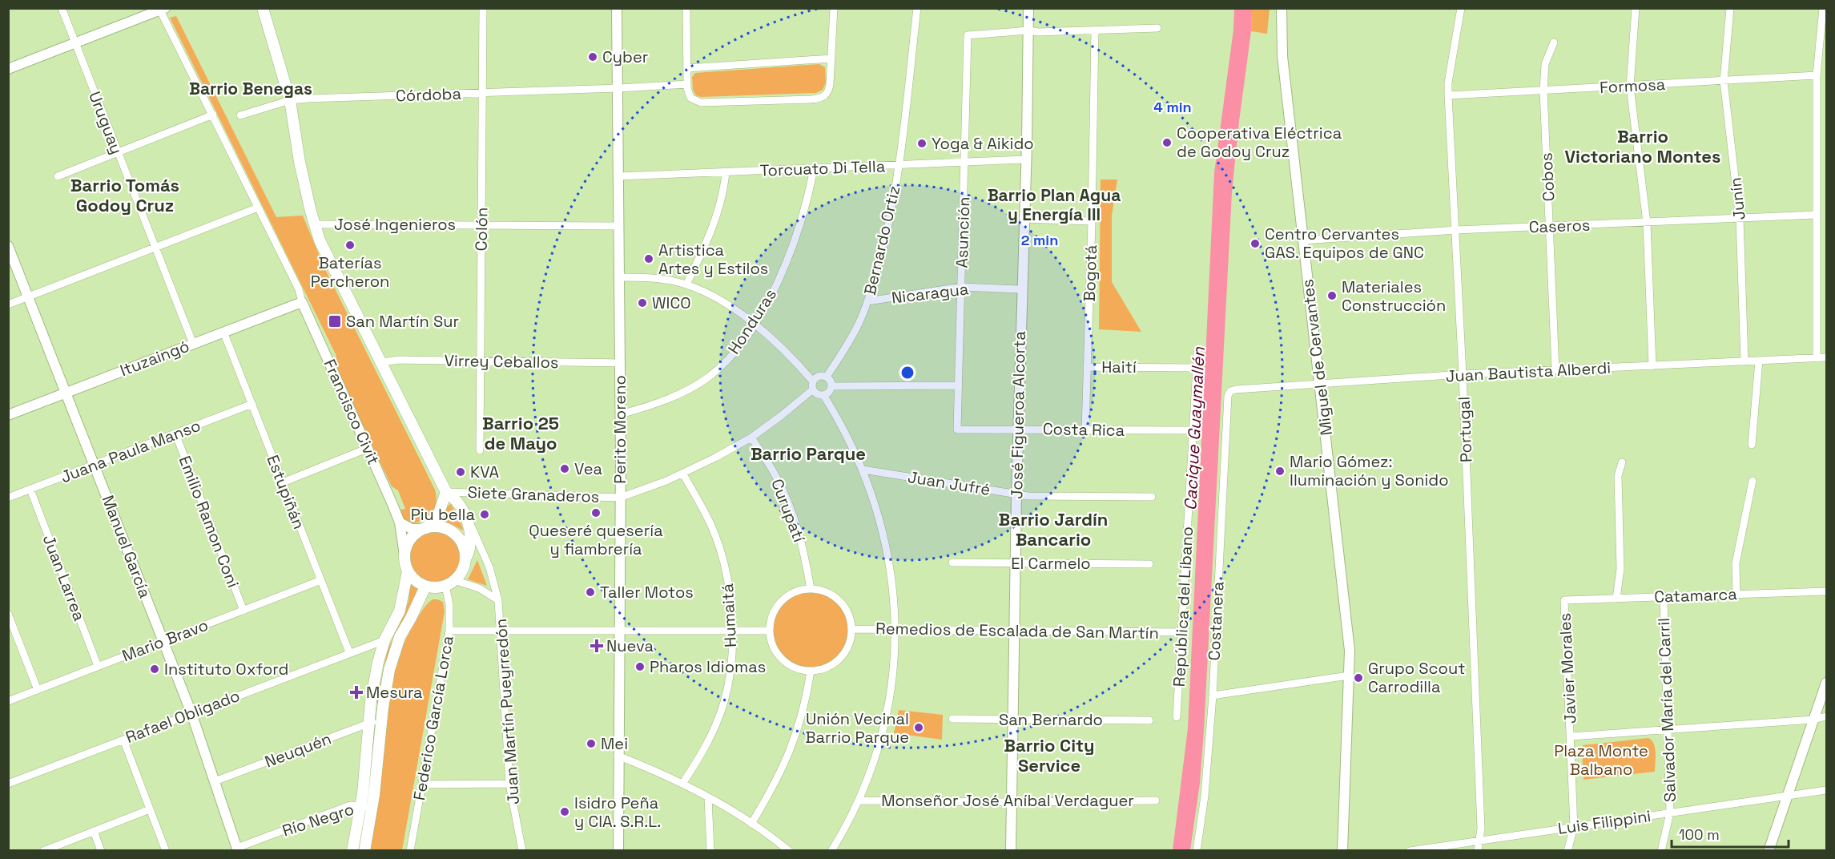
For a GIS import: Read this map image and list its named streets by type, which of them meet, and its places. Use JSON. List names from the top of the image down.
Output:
{
  "streets": {
    "main road": ["Francisco Civit", "Juan Martín Pueyrredón"],
    "street": [
      "Formosa",
      "Córdoba",
      "Uruguay",
      "Torcuato Di Tella",
      "Cobos",
      "Junín",
      "José Ingenieros",
      "Caseros",
      "Colón",
      "Asunción",
      "Bernardo Ortiz",
      "Bogotá",
      "Nicaragua",
      "Honduras",
      "Miguel de Cervantes",
      "Ituzaingó",
      "Virrey Ceballos",
      "Haití",
      "Juan Bautista Alberdi",
      "José Figueroa Alcorta",
      "Perito Moreno",
      "Costa Rica",
      "Portugal",
      "Juana Paula Manso",
      "Juan Jufré",
      "Estupiñán",
      "Siete Granaderos",
      "Curupatí",
      "Emilio Ramon Coni",
      "Manuel García",
      "El Carmelo",
      "Juan Larrea",
      "Catamarca",
      "República del Líbano",
      "Humaitá",
      "Costanera",
      "Remedios de Escalada de San Martín",
      "Mario Bravo",
      "Javier Morales",
      "Salvador María del Carril",
      "Rafael Obligado",
      "Federico García Lorca",
      "San Bernardo",
      "Neuquén",
      "Monseñor José Aníbal Verdaguer",
      "Río Negro",
      "Luis Filippini"
    ]
  },
  "crossings": [
    ["Formosa", "Cobos"],
    ["Formosa", "Junín"],
    ["Formosa", "Portugal"],
    ["Córdoba", "Colón"],
    ["Córdoba", "Perito Moreno"],
    ["Córdoba", "Juan Martín Pueyrredón"],
    ["Uruguay", "Ituzaingó"],
    ["Torcuato Di Tella", "Asunción"],
    ["Torcuato Di Tella", "Bernardo Ortiz"],
    ["Torcuato Di Tella", "Honduras"],
    ["Torcuato Di Tella", "José Figueroa Alcorta"],
    ["Torcuato Di Tella", "Perito Moreno"],
    ["Cobos", "Caseros"],
    ["Cobos", "Juan Bautista Alberdi"],
    ["Junín", "Caseros"],
    ["Junín", "Juan Bautista Alberdi"],
    ["José Ingenieros", "Colón"],
    ["José Ingenieros", "Perito Moreno"],
    ["José Ingenieros", "Juan Martín Pueyrredón"],
    ["Caseros", "Miguel de Cervantes"],
    ["Caseros", "Portugal"],
    ["Colón", "Virrey Ceballos"],
    ["Asunción", "Nicaragua"],
    ["Asunción", "José Figueroa Alcorta"],
    ["Asunción", "Costa Rica"],
    ["Bernardo Ortiz", "Nicaragua"],
    ["Bogotá", "Haití"],
    ["Bogotá", "Costa Rica"],
    ["Nicaragua", "José Figueroa Alcorta"],
    ["Honduras", "Perito Moreno"],
    ["Miguel de Cervantes", "Juan Bautista Alberdi"],
    ["Ituzaingó", "Francisco Civit"],
    ["Ituzaingó", "Estupiñán"],
    ["Ituzaingó", "Manuel García"],
    ["Virrey Ceballos", "Perito Moreno"],
    ["Virrey Ceballos", "Juan Martín Pueyrredón"],
    ["Haití", "República del Líbano"],
    ["Juan Bautista Alberdi", "Portugal"],
    ["Juan Bautista Alberdi", "Costanera"],
    ["Francisco Civit", "Juan Martín Pueyrredón"],
    ["Francisco Civit", "Federico García Lorca"],
    ["José Figueroa Alcorta", "Costa Rica"],
    ["José Figueroa Alcorta", "Juan Jufré"],
    ["José Figueroa Alcorta", "El Carmelo"],
    ["José Figueroa Alcorta", "Remedios de Escalada de San Martín"],
    ["José Figueroa Alcorta", "San Bernardo"],
    ["José Figueroa Alcorta", "Monseñor José Aníbal Verdaguer"],
    ["Perito Moreno", "Siete Granaderos"],
    ["Costa Rica", "República del Líbano"],
    ["Portugal", "Luis Filippini"],
    ["Juana Paula Manso", "Estupiñán"],
    ["Juana Paula Manso", "Emilio Ramon Coni"],
    ["Juana Paula Manso", "Manuel García"],
    ["Juana Paula Manso", "Juan Larrea"],
    ["Estupiñán", "Mario Bravo"],
    ["Estupiñán", "Rafael Obligado"],
    ["Siete Granaderos", "Juan Martín Pueyrredón"],
    ["Curupatí", "Remedios de Escalada de San Martín"],
    ["Emilio Ramon Coni", "Mario Bravo"],
    ["Manuel García", "Mario Bravo"],
    ["Manuel García", "Rafael Obligado"],
    ["Manuel García", "Neuquén"],
    ["Manuel García", "Río Negro"],
    ["Juan Larrea", "Mario Bravo"],
    ["Catamarca", "Javier Morales"],
    ["Catamarca", "Salvador María del Carril"],
    ["República del Líbano", "Remedios de Escalada de San Martín"],
    ["Javier Morales", "Luis Filippini"],
    ["Salvador María del Carril", "Luis Filippini"],
    ["Juan Martín Pueyrredón", "Federico García Lorca"]
  ],
  "districts": [
    "Barrio Benegas",
    "Barrio Victoriano Montes",
    "Barrio Tomás Godoy Cruz",
    "Barrio Plan Agua y Energía III",
    "Barrio 25 de Mayo",
    "Barrio Parque",
    "Barrio Jardín Bancario",
    "Barrio City Service"
  ],
  "water": ["Cacique Guaymallén"],
  "parks": ["Plaza Monte Balbano"],
  "places": {
    "other": [
      "Cyber",
      "Cooperativa Eléctrica de Godoy Cruz",
      "Yoga & Aikido",
      "Centro Cervantes GAS. Equipos de GNC",
      "Baterías Percheron",
      "Artistica Artes y Estilos",
      "Materiales Construcción",
      "WICO",
      "Vea",
      "Mario Gómez: Iluminación y Sonido",
      "KVA",
      "Queseré quesería y fiambrería",
      "Piu bella",
      "Taller Motos",
      "Pharos Idiomas",
      "Instituto Oxford",
      "Grupo Scout Carrodilla",
      "Unión Vecinal Barrio Parque",
      "Mei",
      "Isidro Peña y CIA. S.R.L."
    ],
    "transit": ["San Martín Sur"],
    "health": ["Nueva", "Mesura"]
  },
  "scale_bar": "100 m",
  "rings": ["4 min", "2 min"]
}
